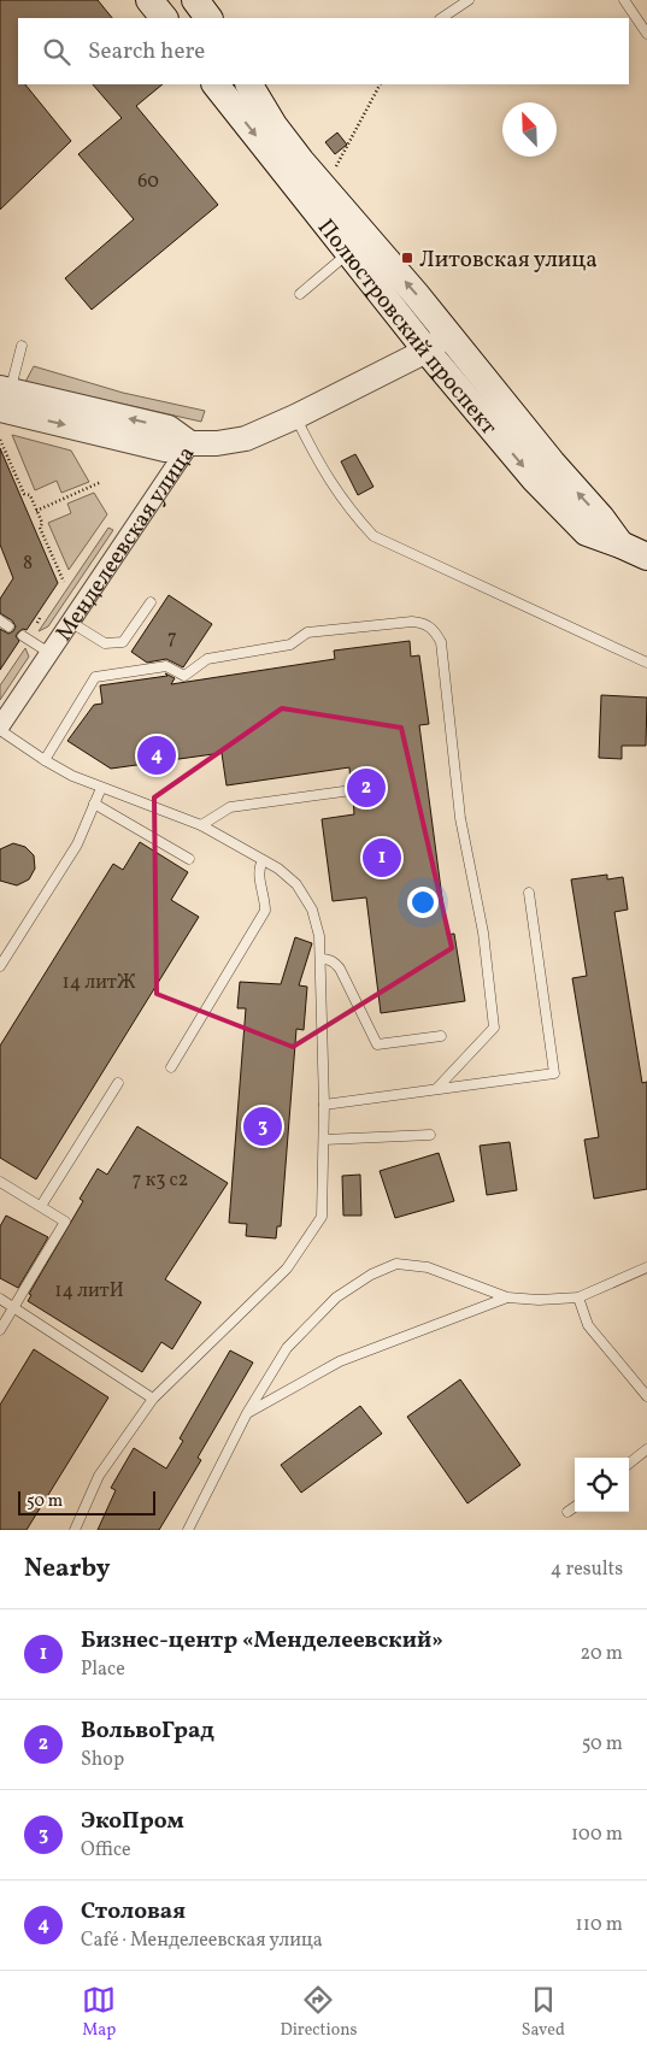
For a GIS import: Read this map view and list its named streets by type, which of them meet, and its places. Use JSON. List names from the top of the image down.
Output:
{
  "streets": {
    "main road": ["Полюстровский проспект"],
    "street": ["Менделеевская улица"]
  },
  "crossings": [
    ["Полюстровский проспект", "Менделеевская улица"]
  ],
  "places": {
    "transit": ["Литовская улица"]
  },
  "house_numbers": [
    "60",
    "8",
    "7",
    "14 литЖ",
    "7 к3 с2",
    "14 литИ"
  ],
  "scale_bar": "50 m",
  "north": "top left",
  "page": {
    "search": "Search here",
    "pins": [
      "4",
      "2",
      "1",
      "3"
    ],
    "scale": "50 m",
    "heading": ["Nearby", "4 results"],
    "list": [
      {
        "mark": "1",
        "name": "Бизнес-центр «Менделеевский»",
        "note": "Place",
        "value": "20 m"
      },
      {
        "mark": "2",
        "name": "ВольвоГрад",
        "note": "Shop",
        "value": "50 m"
      },
      {
        "mark": "3",
        "name": "ЭкоПром",
        "note": "Office",
        "value": "100 m"
      },
      {
        "mark": "4",
        "name": "Столовая",
        "note": "Café · Менделеевская улица",
        "value": "110 m"
      }
    ],
    "nav": ["Map", "Directions", "Saved"]
  }
}
